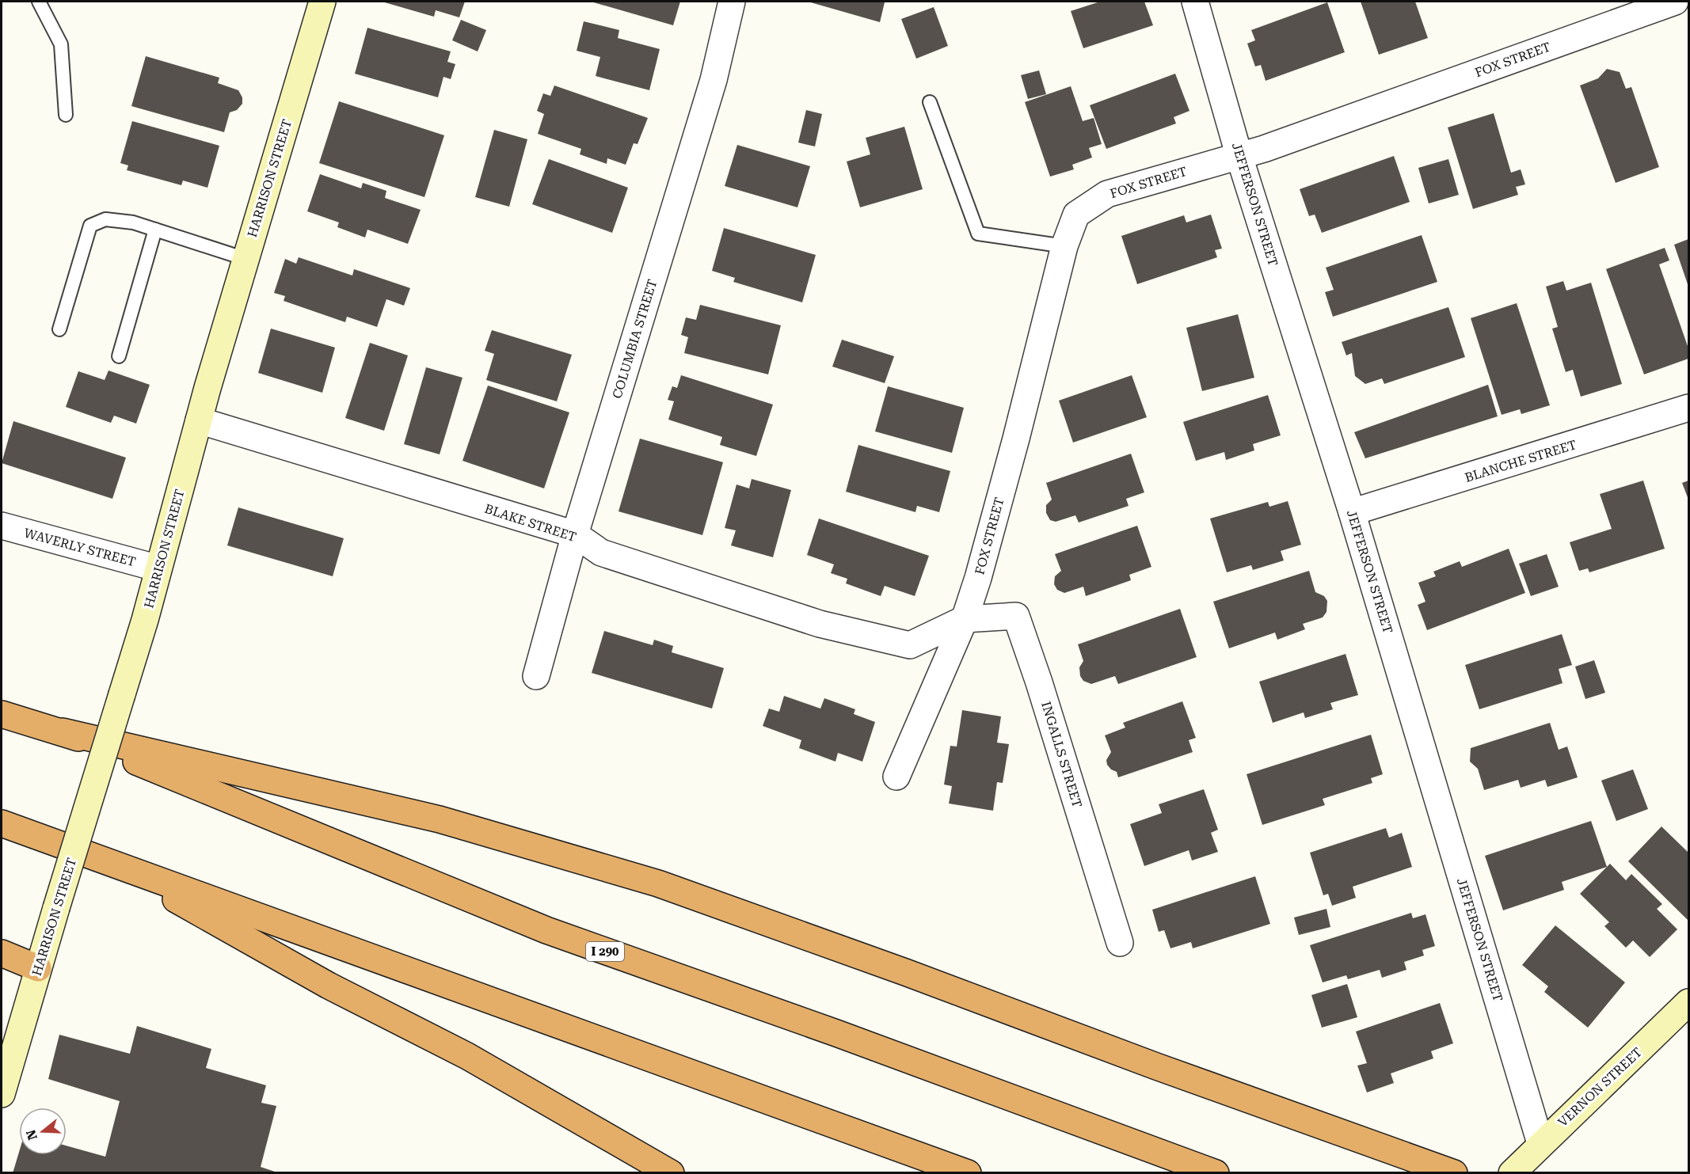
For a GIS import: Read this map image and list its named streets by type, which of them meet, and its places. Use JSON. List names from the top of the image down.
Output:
{
  "streets": {
    "highway": ["I 290"],
    "street": [
      "FOX STREET",
      "HARRISON STREET",
      "JEFFERSON STREET",
      "COLUMBIA STREET",
      "BLANCHE STREET",
      "BLAKE STREET",
      "WAVERLY STREET",
      "INGALLS STREET",
      "VERNON STREET"
    ]
  },
  "crossings": [
    ["FOX STREET", "JEFFERSON STREET"],
    ["FOX STREET", "BLAKE STREET"],
    ["FOX STREET", "INGALLS STREET"],
    ["HARRISON STREET", "BLAKE STREET"],
    ["HARRISON STREET", "WAVERLY STREET"],
    ["JEFFERSON STREET", "BLANCHE STREET"],
    ["JEFFERSON STREET", "VERNON STREET"],
    ["COLUMBIA STREET", "BLAKE STREET"],
    ["BLAKE STREET", "INGALLS STREET"]
  ],
  "north": "left"
}
